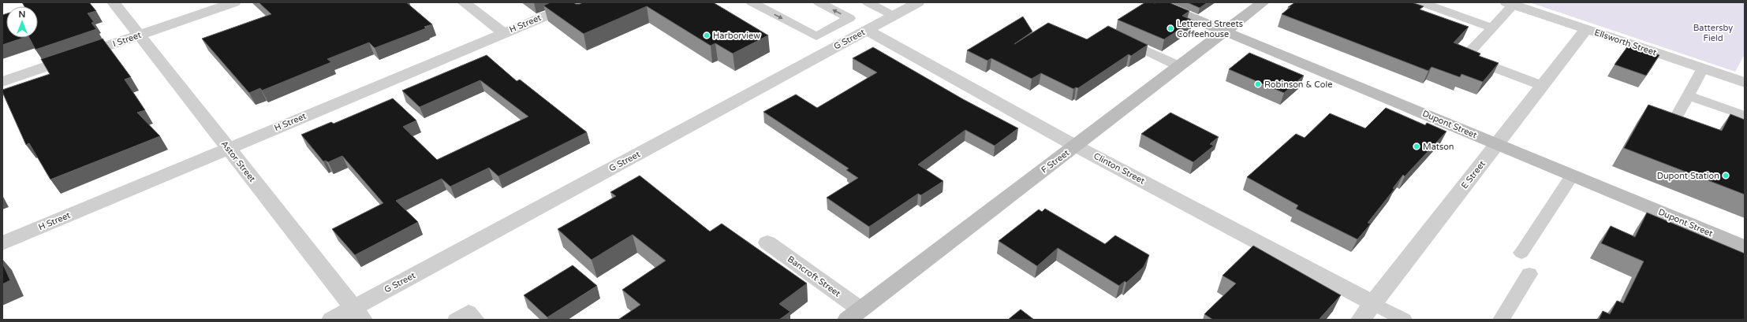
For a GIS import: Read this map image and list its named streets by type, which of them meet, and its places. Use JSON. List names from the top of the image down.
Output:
{
  "streets": {
    "street": [
      "H Street",
      "I Street",
      "G Street",
      "Ellsworth Street",
      "Dupont Street",
      "Astor Street",
      "F Street",
      "Clinton Street",
      "E Street",
      "Bancroft Street"
    ]
  },
  "crossings": [
    ["H Street", "Astor Street"],
    ["I Street", "Astor Street"],
    ["G Street", "Astor Street"],
    ["G Street", "Clinton Street"],
    ["Ellsworth Street", "E Street"],
    ["Dupont Street", "F Street"],
    ["Dupont Street", "E Street"],
    ["F Street", "Clinton Street"],
    ["F Street", "Bancroft Street"],
    ["Clinton Street", "E Street"]
  ],
  "parks": ["Battersby Field"],
  "places": [
    "Lettered Streets Coffeehouse",
    "Harborview",
    "Robinson & Cole",
    "Matson",
    "Dupont Station"
  ],
  "north": "top"
}
